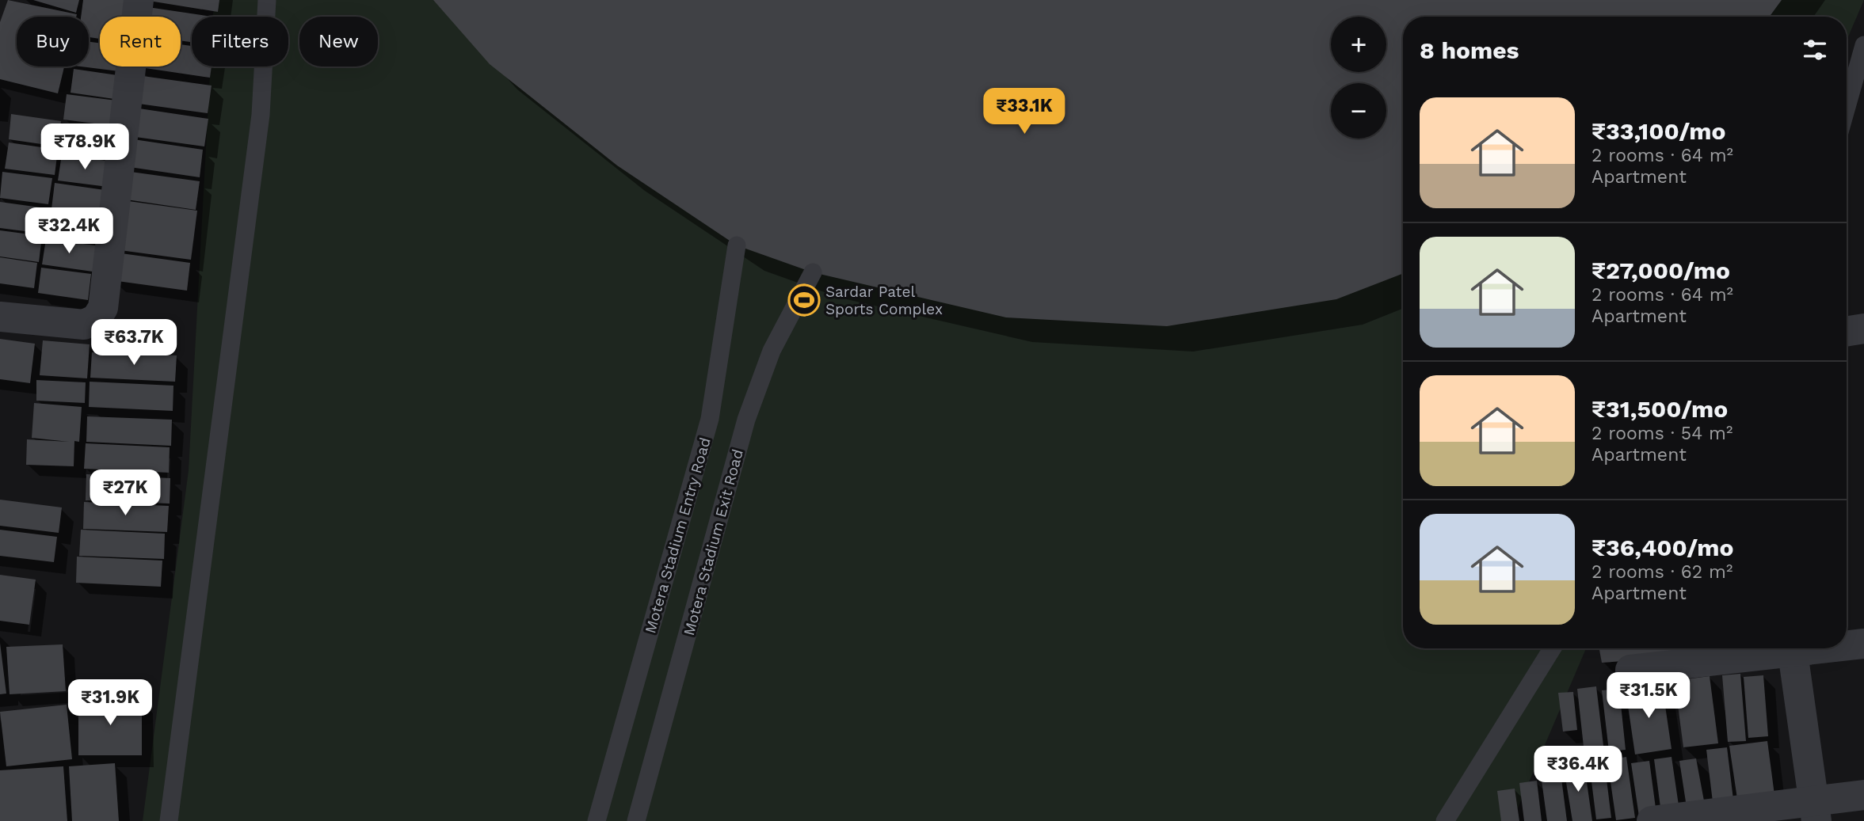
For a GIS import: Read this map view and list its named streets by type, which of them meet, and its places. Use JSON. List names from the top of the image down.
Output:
{
  "streets": {
    "lane": ["Motera Stadium Entry Road", "Motera Stadium Exit Road"]
  },
  "places": {
    "sports": ["Sardar Patel Sports Complex"]
  },
  "page": {
    "map_buttons": ["+", "−"],
    "chip": [
      "Buy",
      "Rent",
      "Filters",
      "New"
    ],
    "heading": "8 homes",
    "list": [
      {
        "name": "₹33,100/mo",
        "note": "2 rooms · 64 m² · Apartment"
      },
      {
        "name": "₹27,000/mo",
        "note": "2 rooms · 64 m² · Apartment"
      },
      {
        "name": "₹31,500/mo",
        "note": "2 rooms · 54 m² · Apartment"
      },
      {
        "name": "₹36,400/mo",
        "note": "2 rooms · 62 m² · Apartment"
      }
    ],
    "price": [
      "₹33.1K",
      "₹78.9K",
      "₹32.4K",
      "₹63.7K",
      "₹27K",
      "₹31.5K",
      "₹31.9K",
      "₹36.4K"
    ]
  }
}
